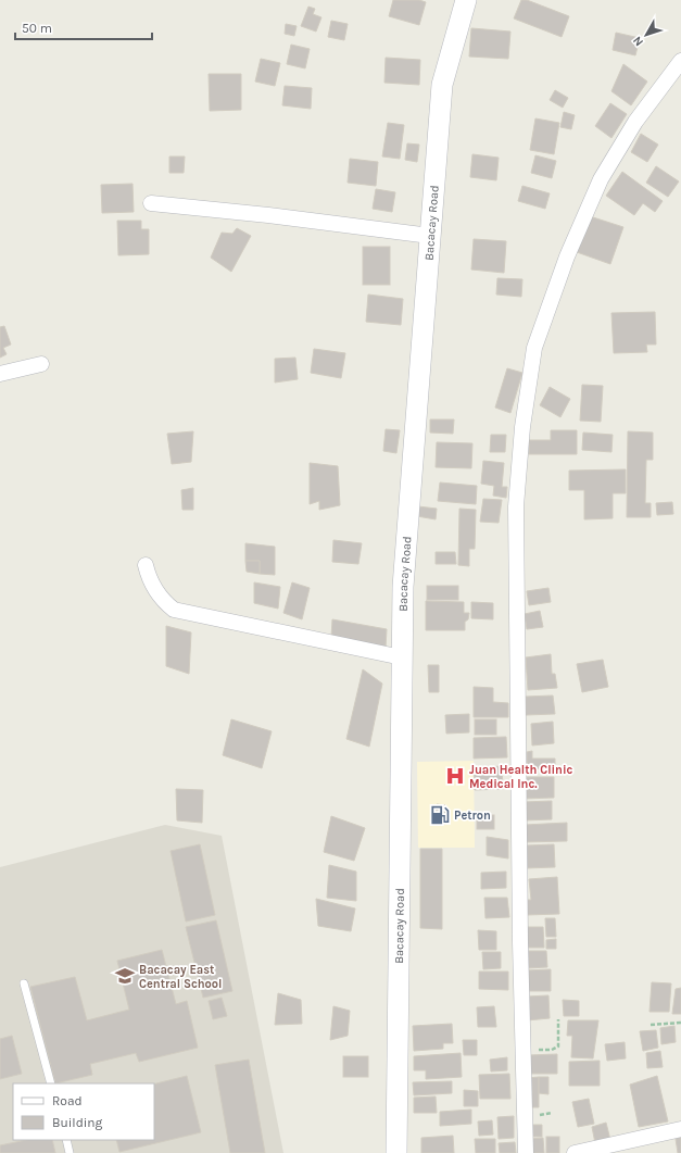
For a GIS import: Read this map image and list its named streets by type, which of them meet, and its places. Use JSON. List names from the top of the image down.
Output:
{
  "streets": {
    "main road": ["Bacacay Road"]
  },
  "places": {
    "hospital": ["Juan Health Clinic Medical Inc."],
    "fuel station": ["Petron"],
    "school or university": ["Bacacay East Central School"]
  },
  "legend": ["Road", "Building"],
  "scale_bar": "50 m",
  "north": "bottom left"
}
